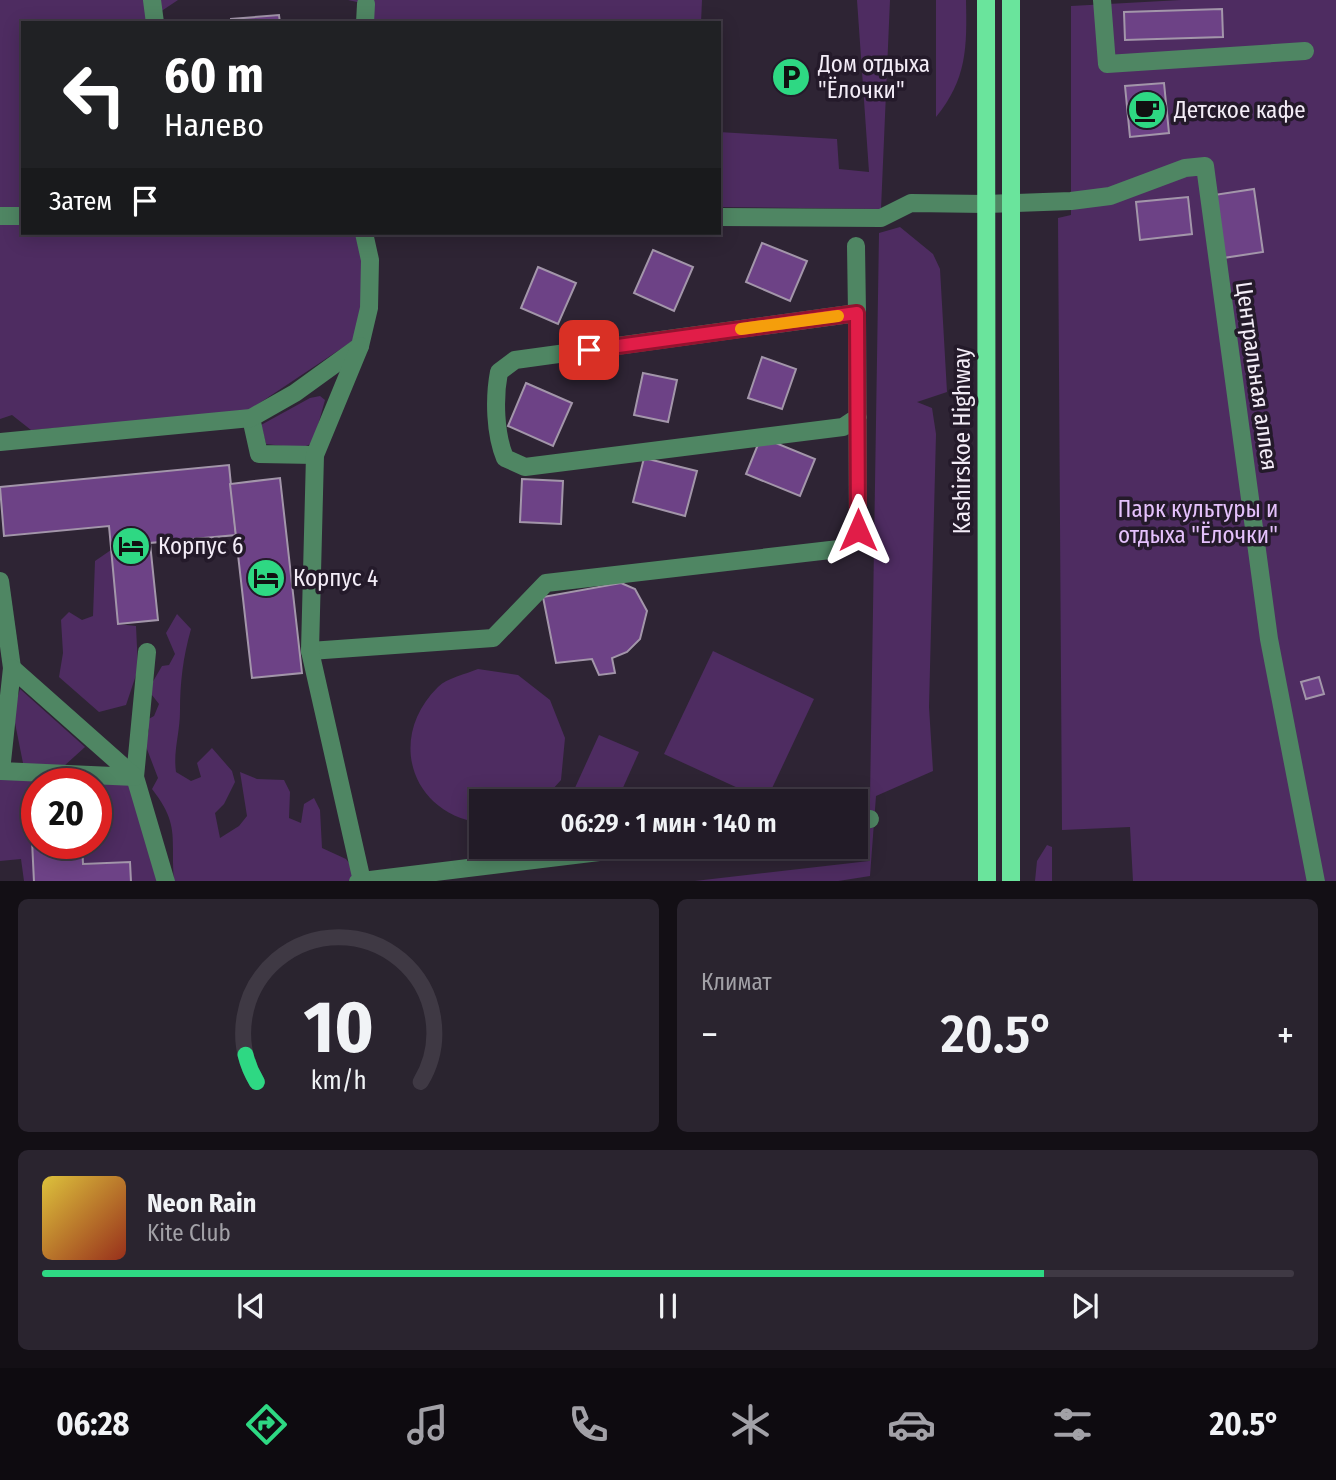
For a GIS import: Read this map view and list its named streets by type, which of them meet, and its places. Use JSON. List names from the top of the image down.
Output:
{
  "streets": {
    "main road": ["Kashirskoe Highway"],
    "street": ["Центральная аллея"]
  },
  "parks": ["Парк культуры и отдыха \"Ёлочки\""],
  "places": {
    "parking": ["Дом отдыха \"Ёлочки\""],
    "cafe": ["Детское кафе"],
    "hotel": ["Корпус 6", "Корпус 4"]
  },
  "page": {
    "turn": ["60 m", "Налево"],
    "then": "Затем",
    "limit": "20",
    "trip": "06:29 · 1 мин · 140 m",
    "tile": "Климат",
    "heat": ["−", "20.5°", "+"],
    "song": ["Neon Rain", "Kite Club"],
    "tabs": ["06:28", "20.5°"],
    "gauge": ["10", "km/h"]
  }
}
